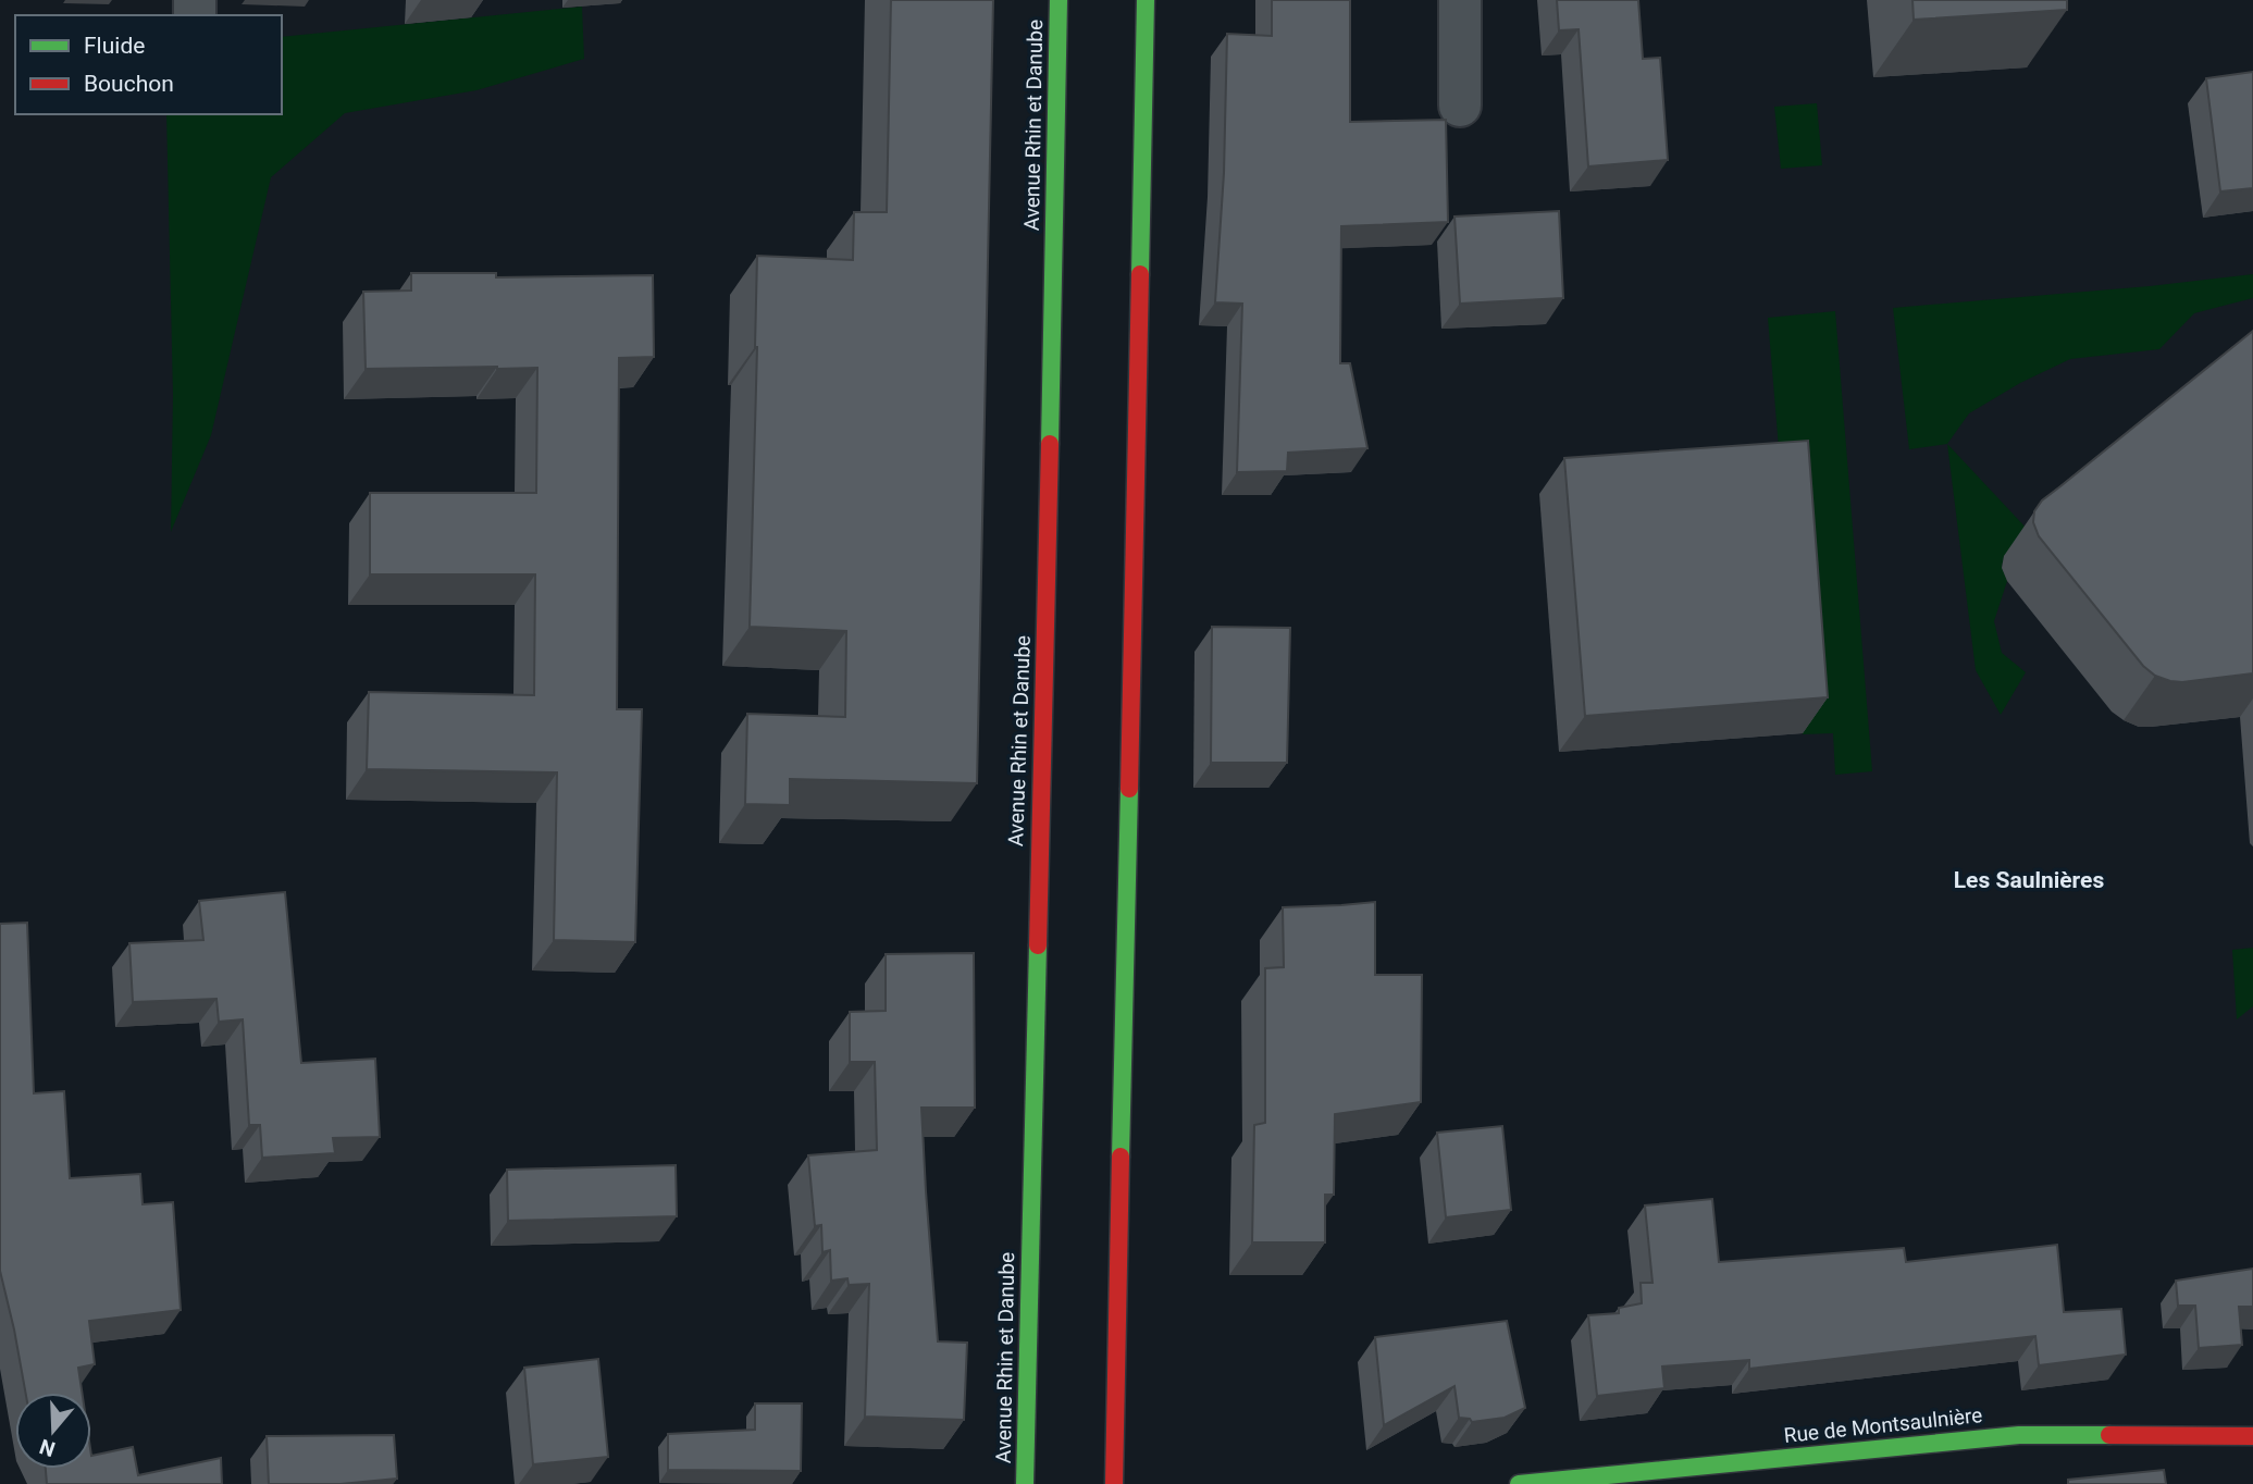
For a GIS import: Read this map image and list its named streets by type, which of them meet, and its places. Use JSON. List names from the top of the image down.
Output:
{
  "streets": {
    "main road": ["Avenue Rhin et Danube", "Rue de Montsaulnière"]
  },
  "districts": ["Les Saulnières"],
  "legend": ["Fluide", "Bouchon"],
  "north": "bottom"
}
